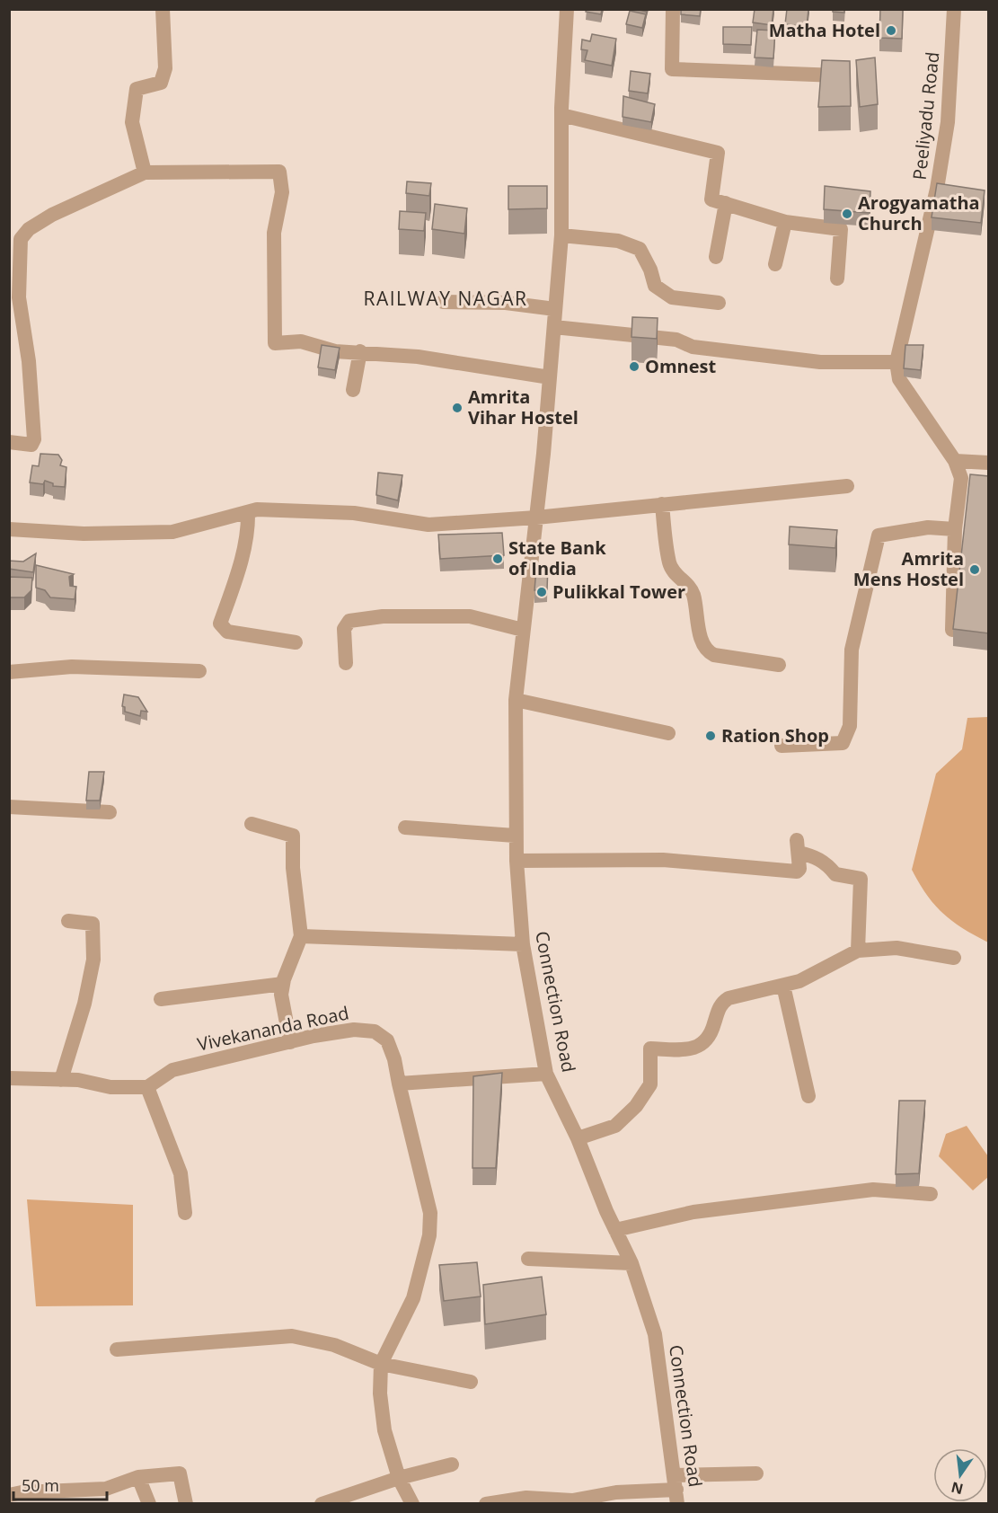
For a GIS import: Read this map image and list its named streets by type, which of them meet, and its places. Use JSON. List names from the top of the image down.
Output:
{
  "streets": {
    "street": ["Peeliyadu Road", "Connection Road", "Vivekananda Road"]
  },
  "districts": ["RAILWAY NAGAR"],
  "places": [
    "Matha Hotel",
    "Arogyamatha Church",
    "Omnest",
    "Amrita Vihar Hostel",
    "State Bank of India",
    "Amrita Mens Hostel",
    "Pulikkal Tower",
    "Ration Shop"
  ],
  "scale_bar": "50 m",
  "north": "bottom"
}
